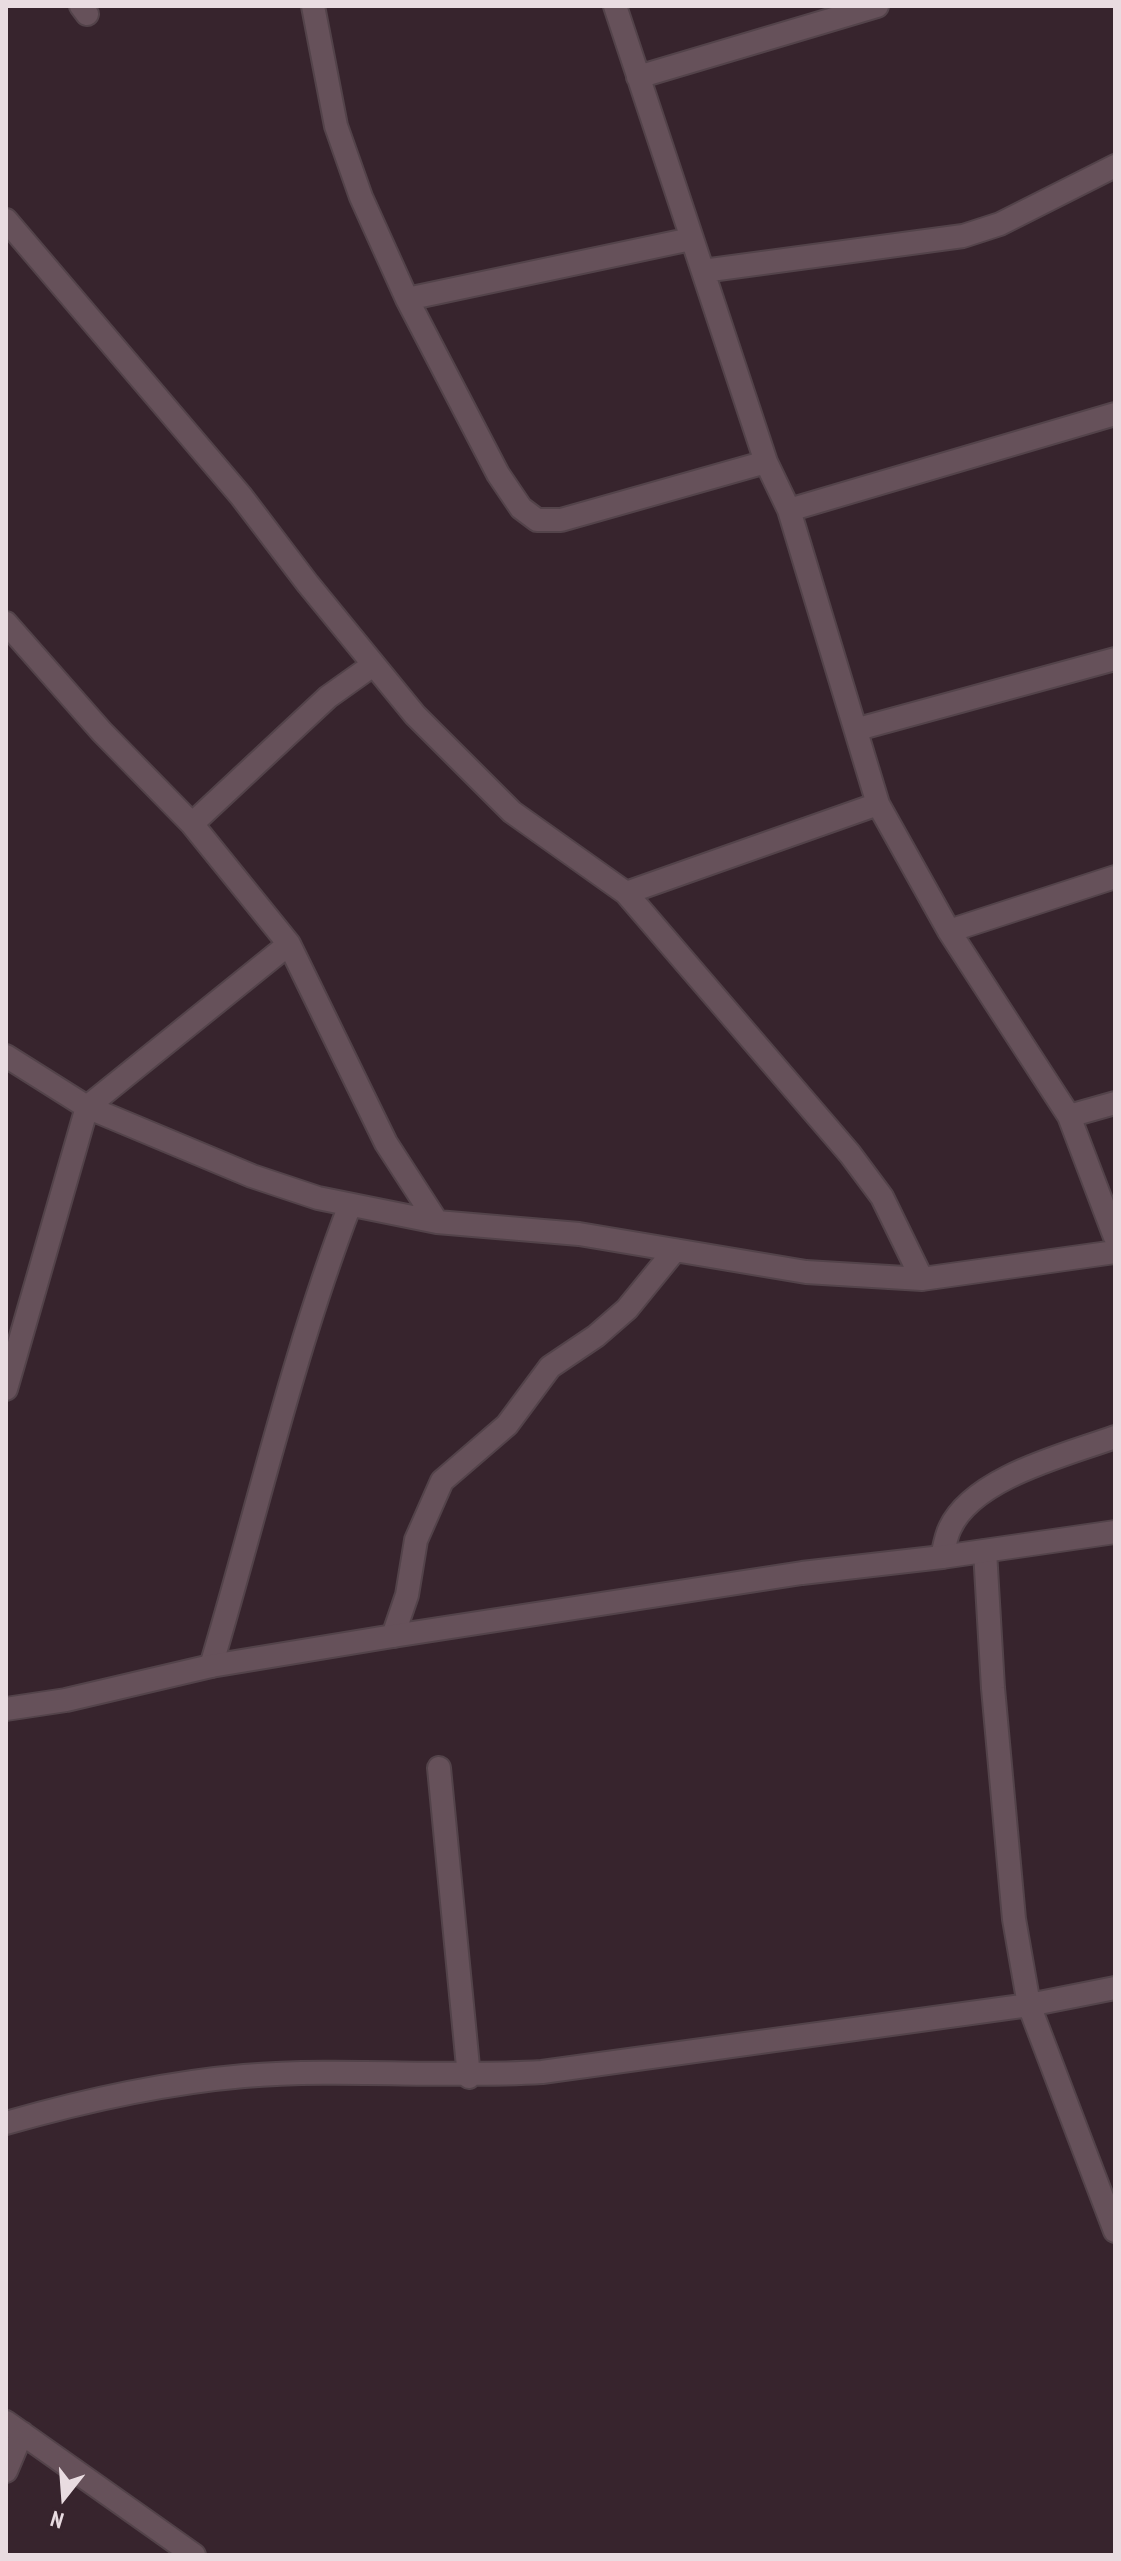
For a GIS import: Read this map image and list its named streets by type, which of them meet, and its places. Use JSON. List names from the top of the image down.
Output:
{
  "north": "bottom"
}
